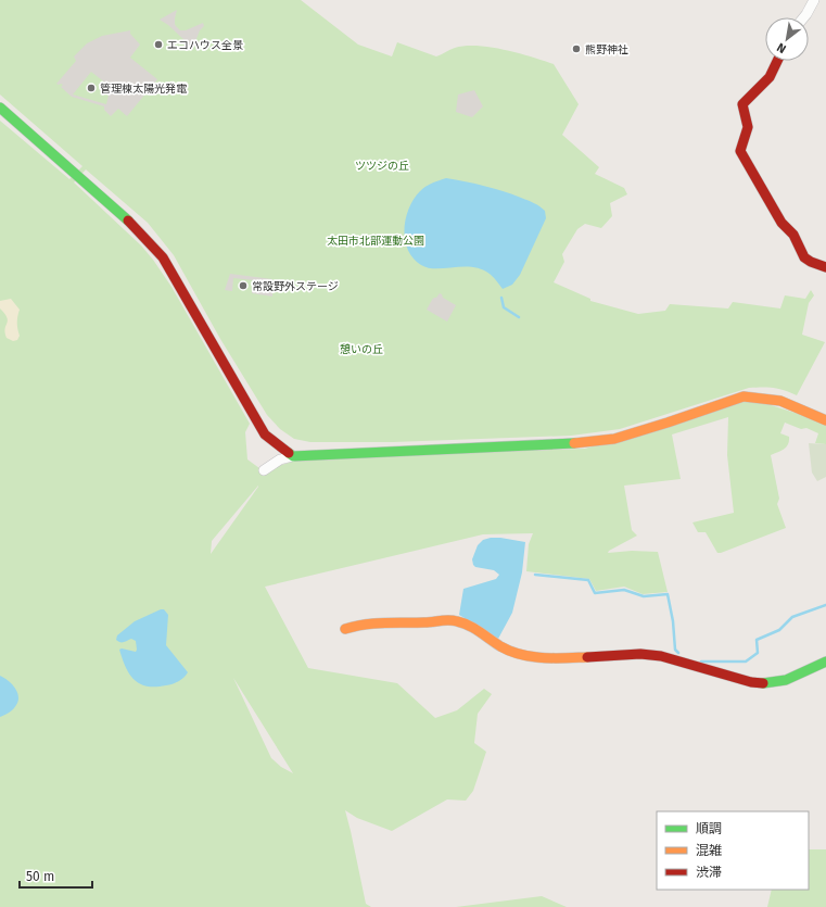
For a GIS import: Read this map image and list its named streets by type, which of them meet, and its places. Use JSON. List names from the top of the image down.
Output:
{
  "parks": ["ツツジの丘", "太田市北部運動公園", "憩いの丘"],
  "places": [
    "エコハウス全景",
    "熊野神社",
    "管理棟太陽光発電",
    "常設野外ステージ"
  ],
  "legend": ["順調", "混雑", "渋滞"],
  "scale_bar": "50 m",
  "north": "bottom left"
}
